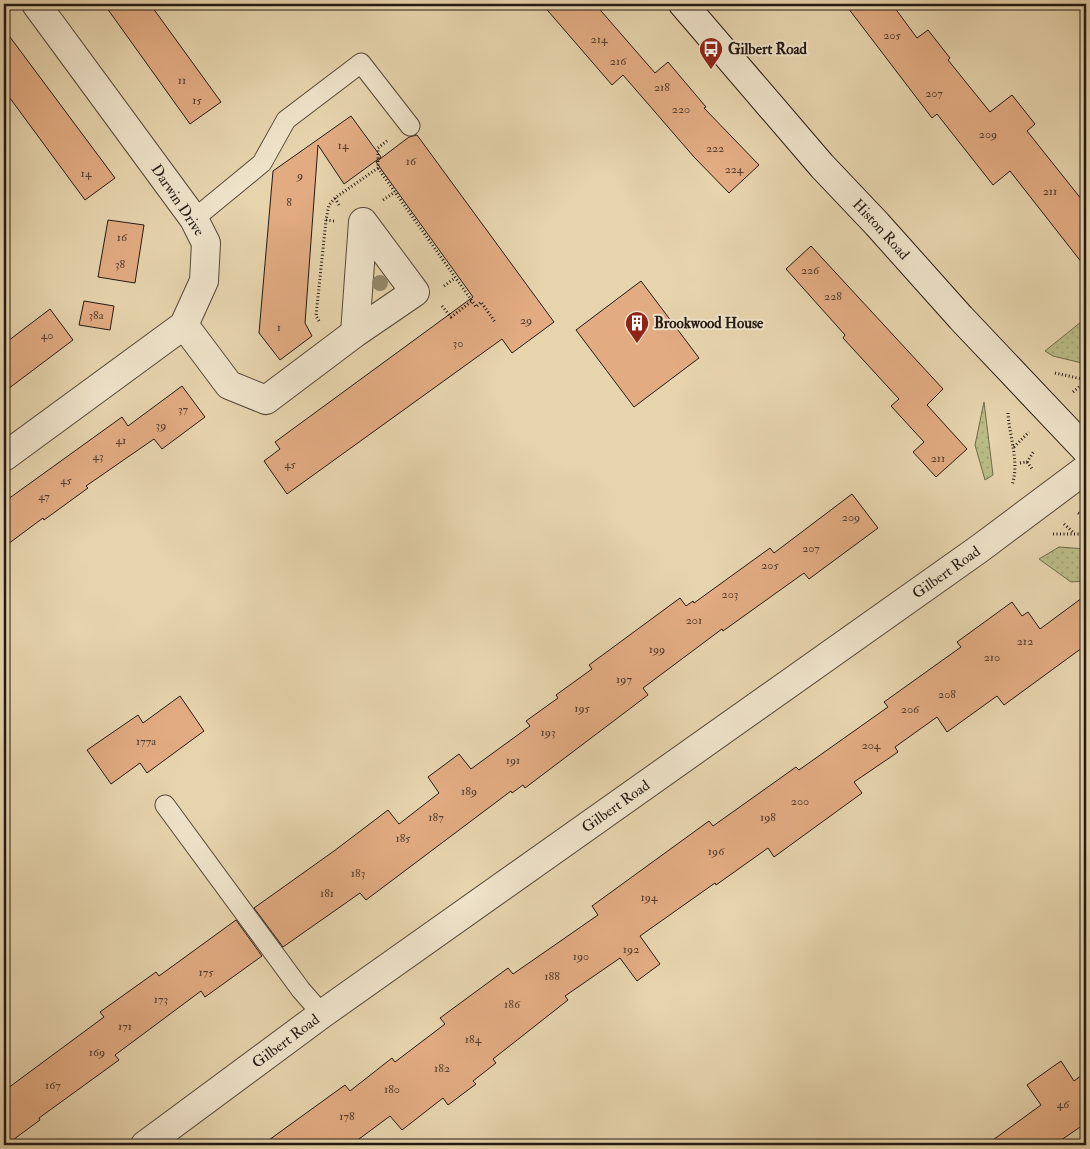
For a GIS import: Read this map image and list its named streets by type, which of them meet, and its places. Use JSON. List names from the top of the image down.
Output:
{
  "streets": {
    "street": ["Darwin Drive", "Histon Road", "Gilbert Road"]
  },
  "places": {
    "bus stop": ["Gilbert Road"],
    "building": ["Brookwood House"]
  },
  "house_numbers": [
    "205",
    "214",
    "216",
    "11",
    "218",
    "207",
    "15",
    "220",
    "209",
    "14",
    "222",
    "16",
    "224",
    "14",
    "9",
    "211",
    "8",
    "16",
    "38",
    "226",
    "228",
    "38a",
    "29",
    "1",
    "40",
    "30",
    "37",
    "39",
    "41",
    "43",
    "211",
    "45",
    "45",
    "47",
    "209",
    "207",
    "205",
    "203",
    "201",
    "212",
    "199",
    "210",
    "197",
    "208",
    "195",
    "206",
    "193",
    "177a",
    "204",
    "191",
    "189",
    "200",
    "187",
    "198",
    "185",
    "196",
    "183",
    "181",
    "194",
    "192",
    "190",
    "175",
    "188",
    "173",
    "186",
    "171",
    "184",
    "169",
    "182",
    "167",
    "180",
    "46",
    "178"
  ]
}
